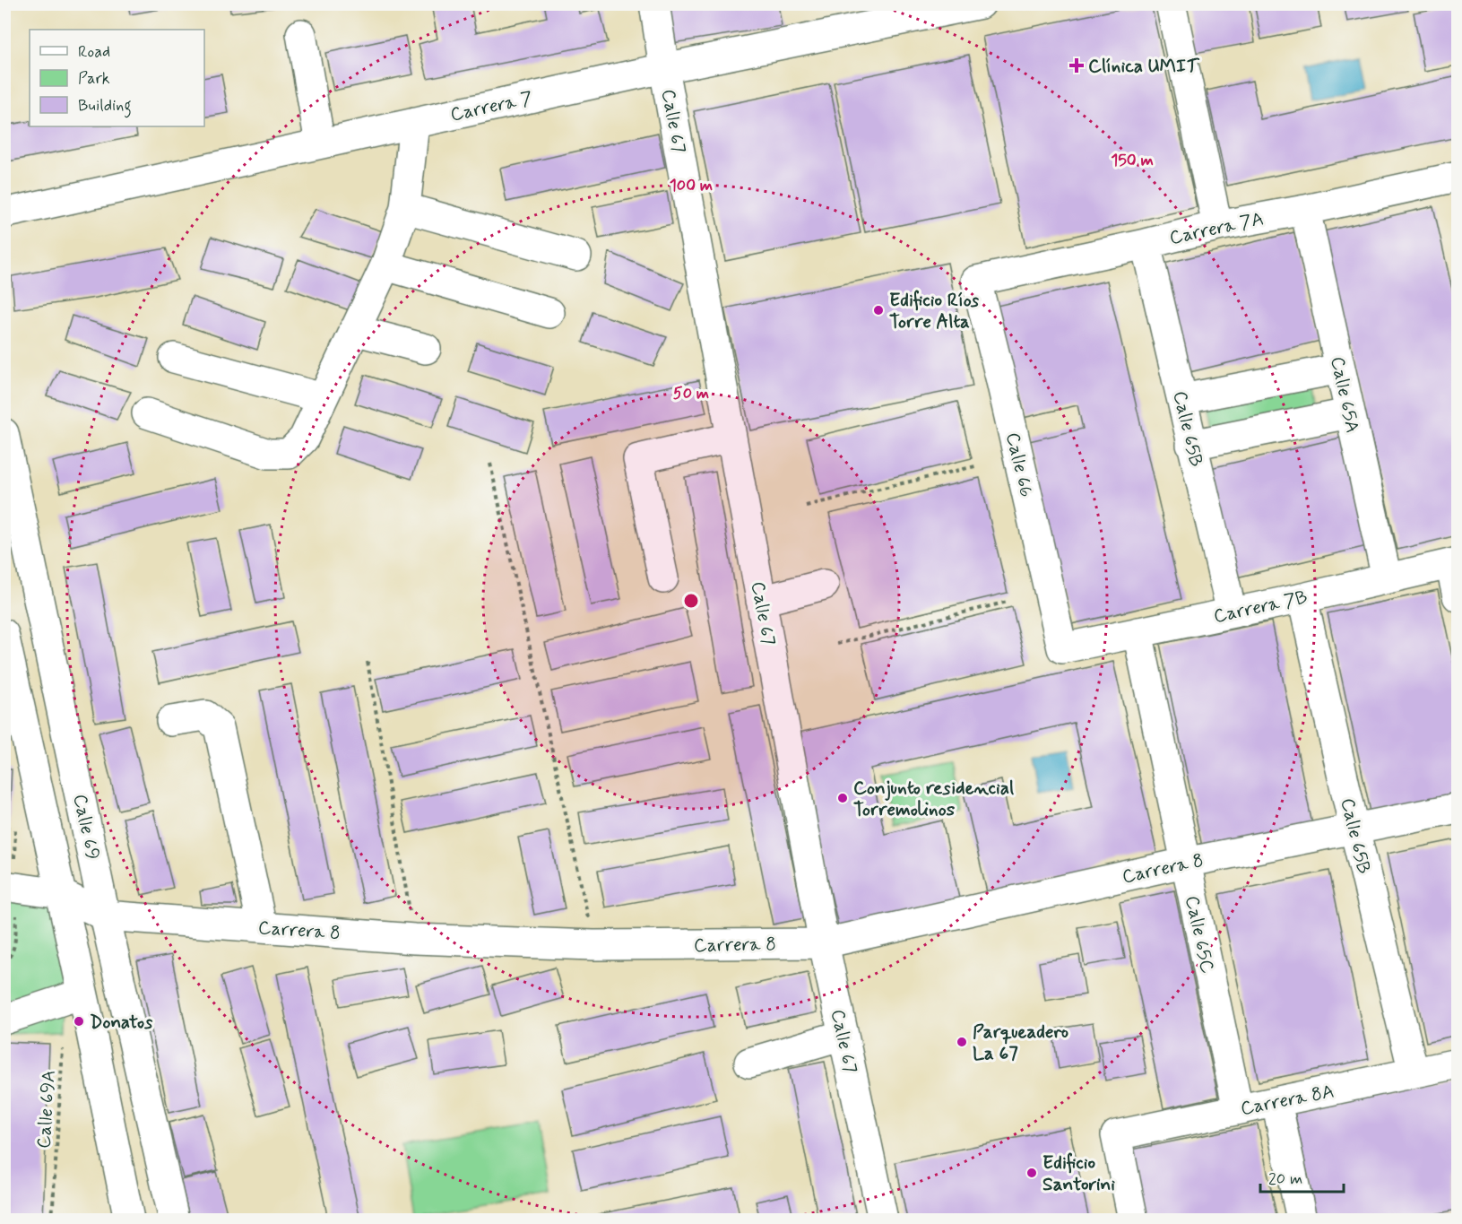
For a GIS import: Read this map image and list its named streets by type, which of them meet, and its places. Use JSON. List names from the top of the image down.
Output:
{
  "streets": {
    "street": [
      "Carrera 7",
      "Calle 67",
      "Carrera 7A",
      "Calle 65A",
      "Calle 65B",
      "Calle 66",
      "Carrera 7B",
      "Calle 69",
      "Carrera 8",
      "Calle 65C",
      "Carrera 8A"
    ],
    "path": ["Calle 69A"]
  },
  "crossings": [
    ["Carrera 7", "Calle 67"],
    ["Calle 67", "Carrera 8"],
    ["Carrera 7A", "Calle 65A"],
    ["Carrera 7A", "Calle 65B"],
    ["Carrera 7A", "Calle 66"],
    ["Calle 65A", "Carrera 7B"],
    ["Calle 65B", "Carrera 7B"],
    ["Calle 65B", "Carrera 8"],
    ["Calle 65B", "Carrera 8A"],
    ["Calle 66", "Carrera 7B"],
    ["Carrera 7B", "Calle 65C"],
    ["Calle 69", "Carrera 8"],
    ["Carrera 8", "Calle 65C"],
    ["Calle 65C", "Carrera 8A"]
  ],
  "places": {
    "health": ["Clínica UMIT"],
    "other": [
      "Edificio Ríos Torre Alta",
      "Conjunto residencial Torremolinos",
      "Donatos",
      "Parqueadero La 67",
      "Edificio Santorini"
    ]
  },
  "legend": ["Road", "Park", "Building"],
  "scale_bar": "20 m",
  "rings": ["150 m", "100 m", "50 m"]
}
